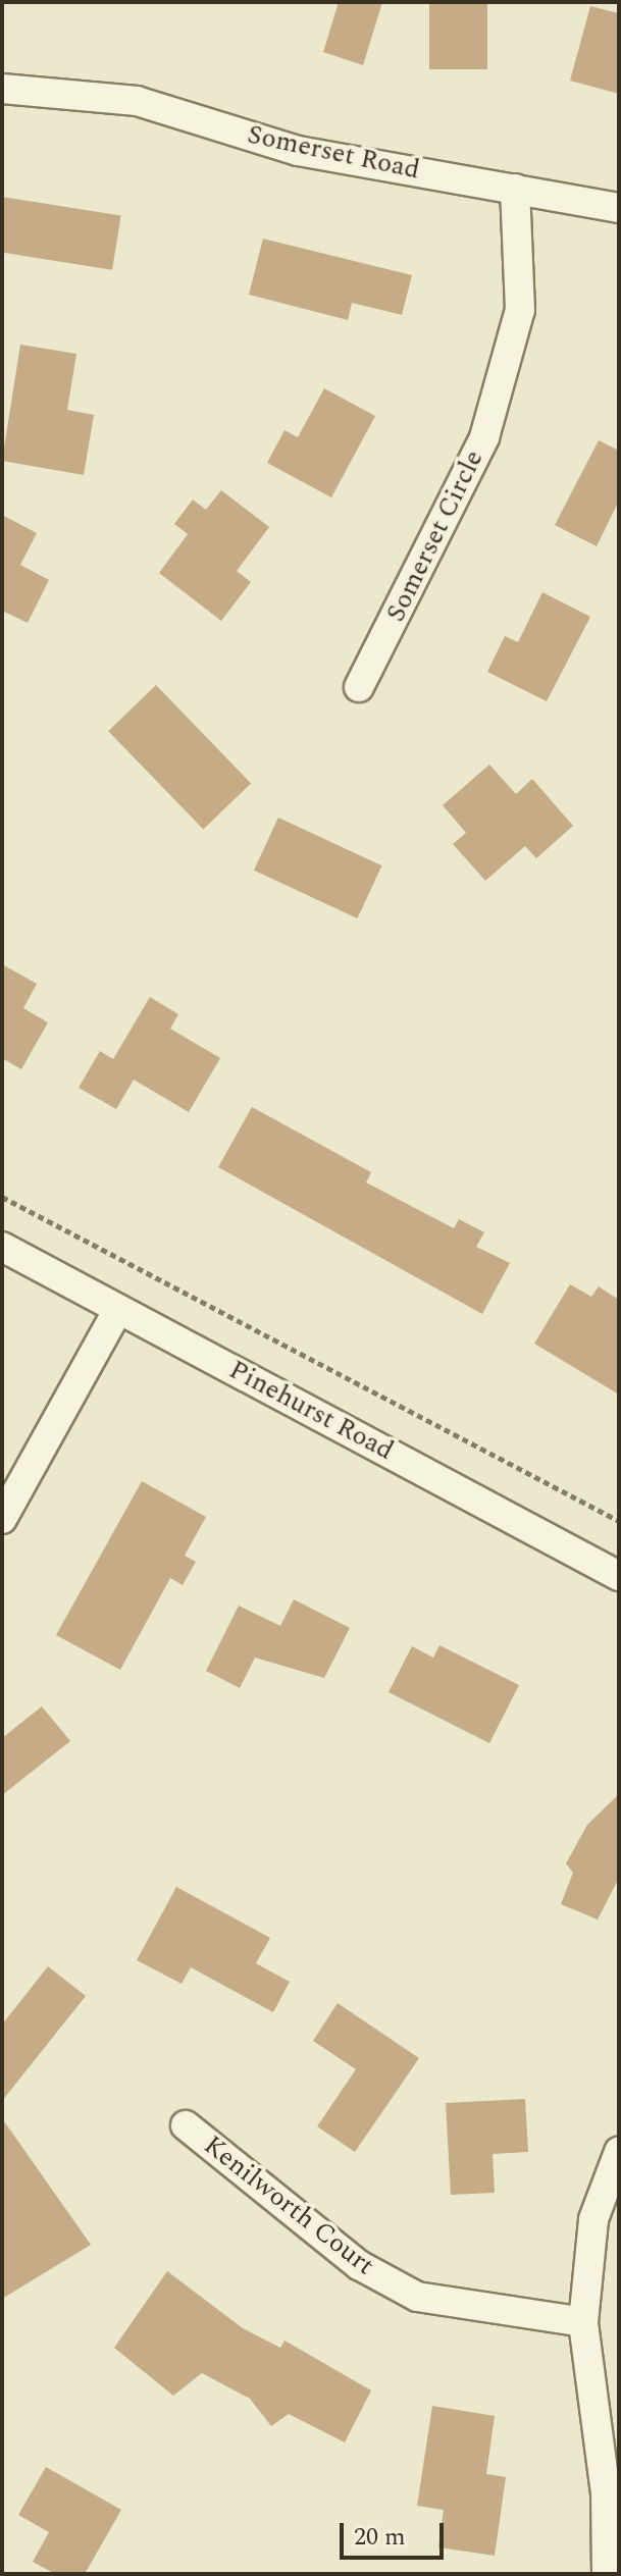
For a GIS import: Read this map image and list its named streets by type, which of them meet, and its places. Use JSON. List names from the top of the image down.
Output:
{
  "streets": {
    "street": [
      "Somerset Road",
      "Somerset Circle",
      "Pinehurst Road",
      "Kenilworth Court"
    ]
  },
  "crossings": [
    ["Somerset Road", "Somerset Circle"]
  ],
  "scale_bar": "20 m"
}
